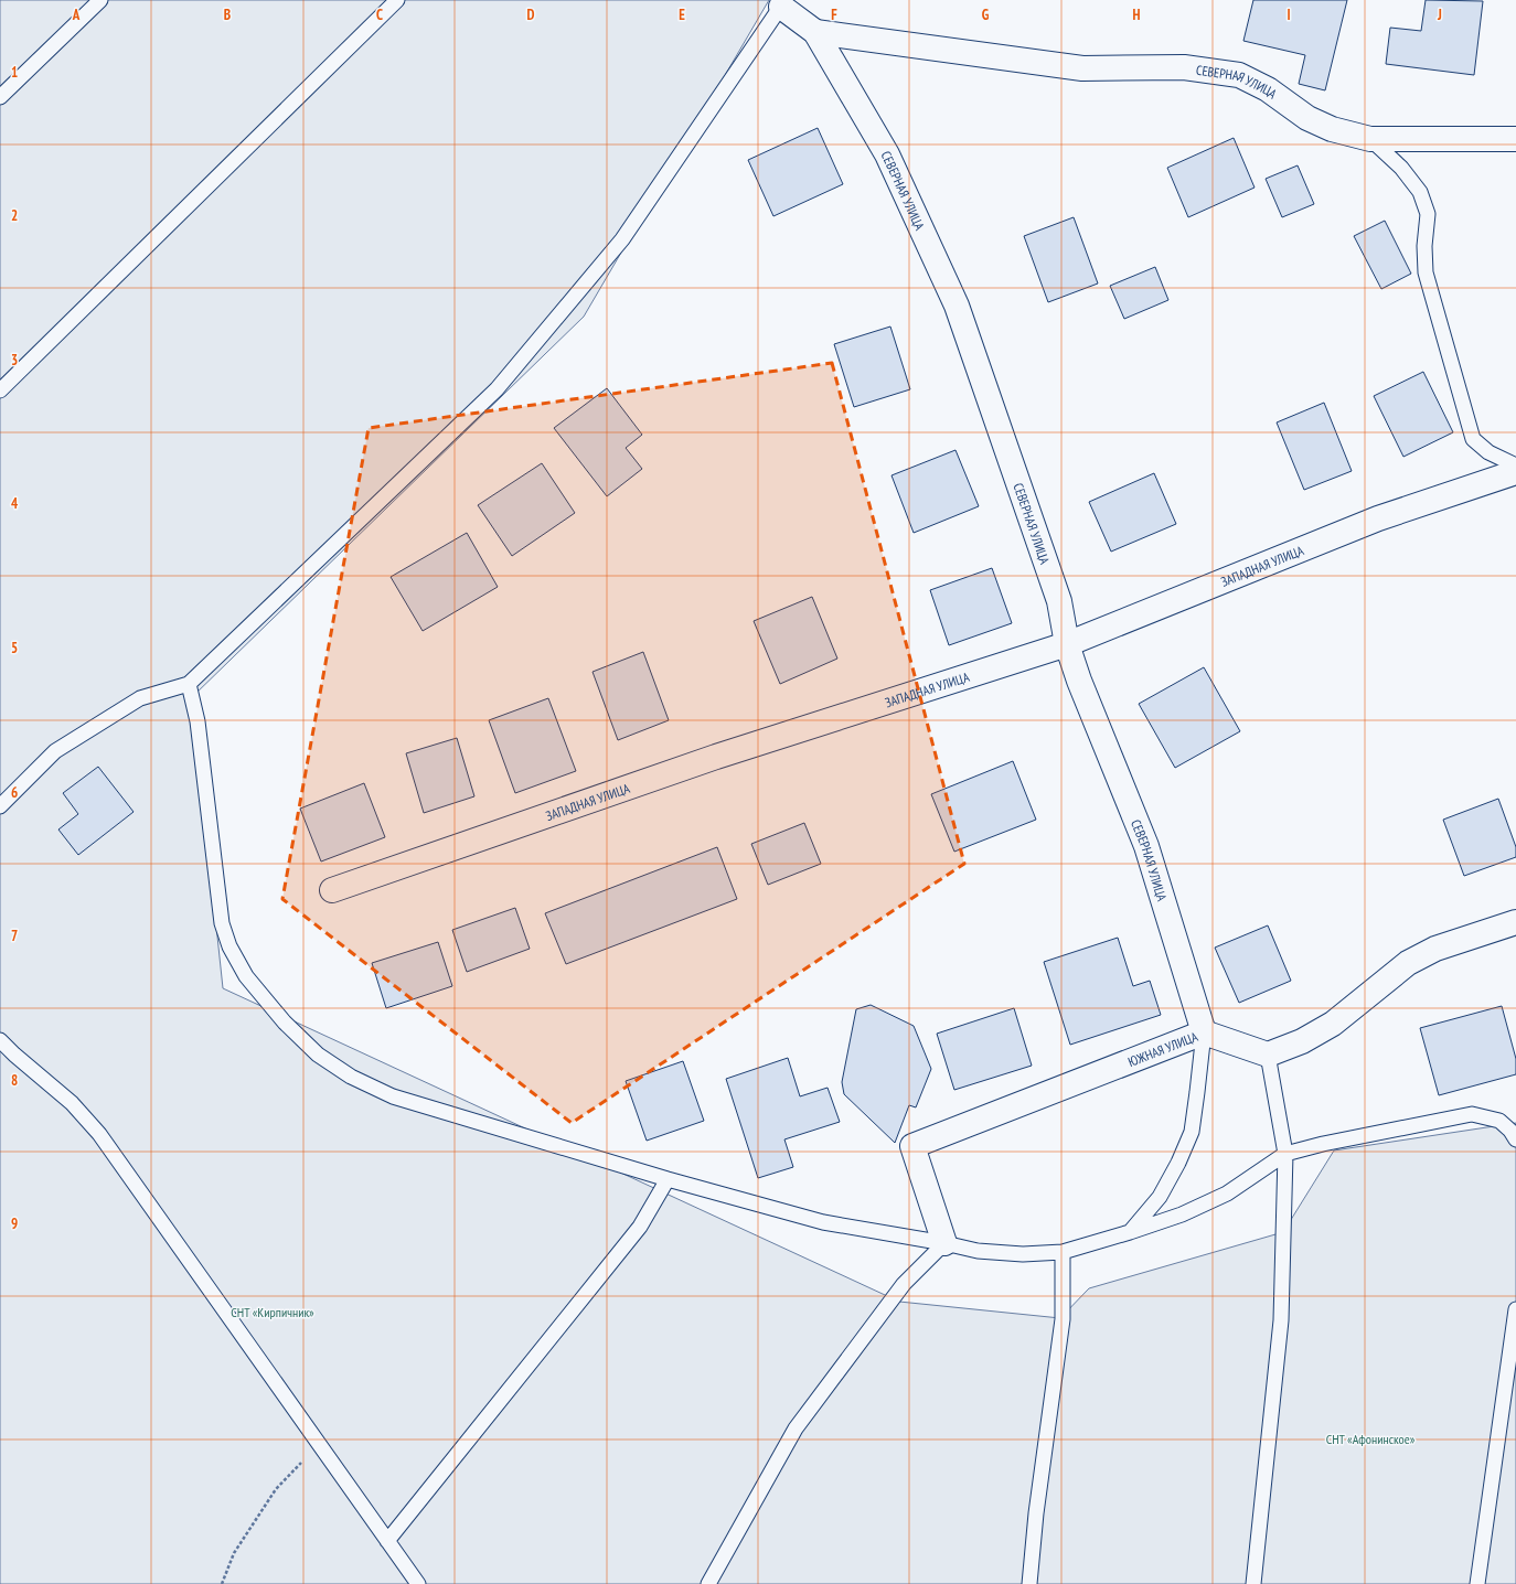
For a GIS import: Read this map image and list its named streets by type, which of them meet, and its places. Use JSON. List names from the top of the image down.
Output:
{
  "streets": {
    "street": ["СЕВЕРНАЯ УЛИЦА", "ЗАПАДНАЯ УЛИЦА", "ЮЖНАЯ УЛИЦА"]
  },
  "crossings": [
    ["СЕВЕРНАЯ УЛИЦА", "ЗАПАДНАЯ УЛИЦА"],
    ["СЕВЕРНАЯ УЛИЦА", "ЮЖНАЯ УЛИЦА"]
  ],
  "parks": ["СНТ «Кирпичник»", "СНТ «Афонинское»"],
  "grid": {
    "columns": [
      "A",
      "B",
      "C",
      "D",
      "E",
      "F",
      "G",
      "H",
      "I",
      "J"
    ],
    "rows": [
      "1",
      "2",
      "3",
      "4",
      "5",
      "6",
      "7",
      "8",
      "9"
    ]
  }
}
